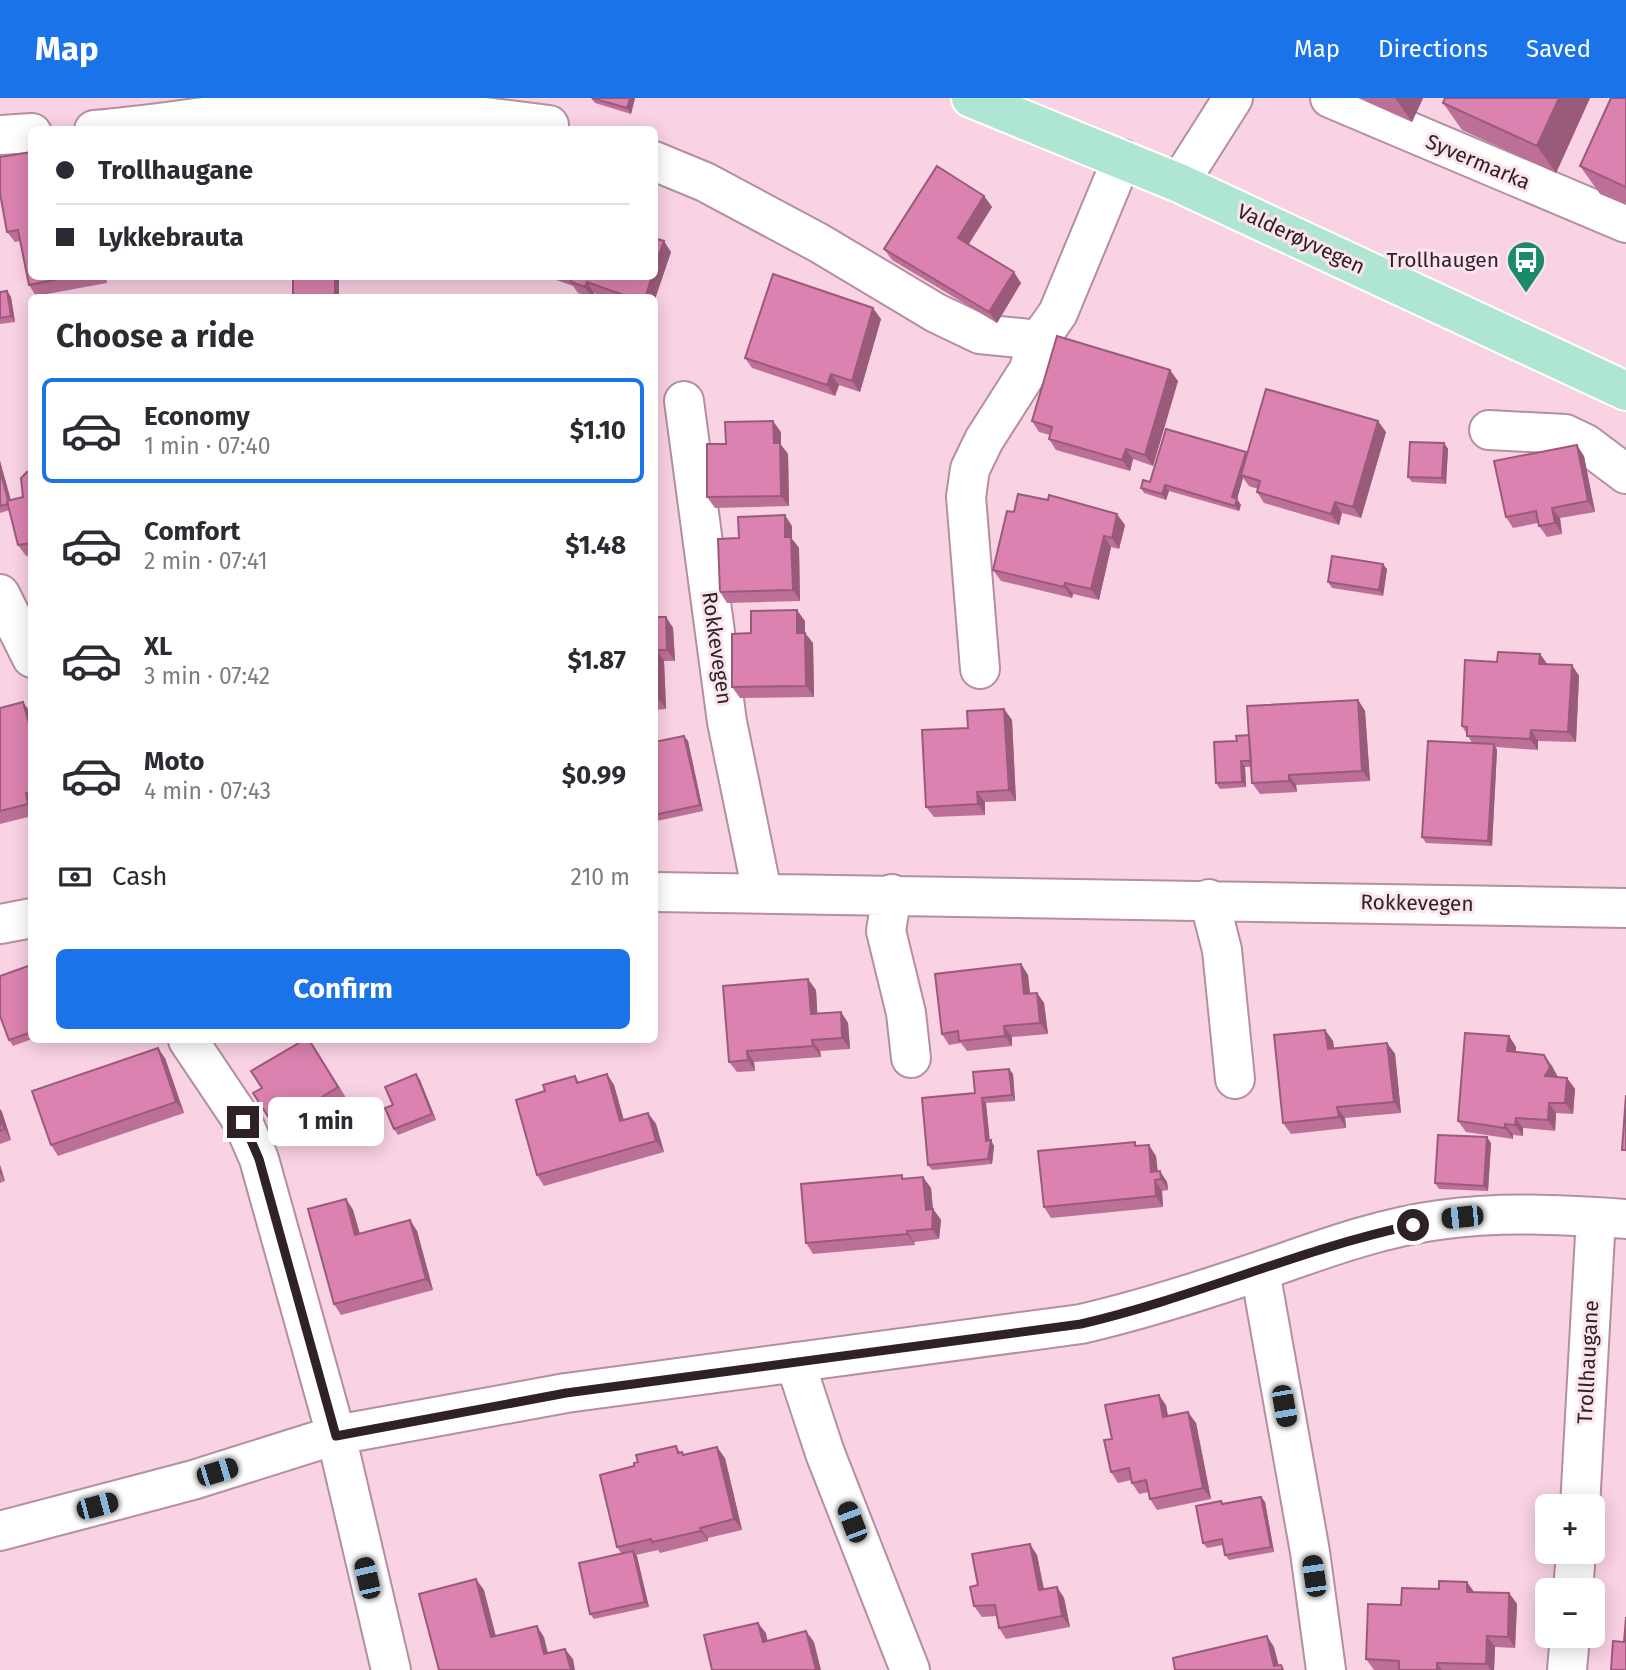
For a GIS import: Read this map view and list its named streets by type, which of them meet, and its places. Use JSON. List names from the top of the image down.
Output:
{
  "streets": {
    "main road": ["Valderøyvegen"],
    "street": ["Syvermarka", "Rokkevegen", "Trollhaugane"]
  },
  "places": {
    "bus stop": ["Trollhaugen"]
  },
  "page": {
    "header": "Map",
    "nav": ["Map", "Directions", "Saved"],
    "banner": ["Trollhaugane", "Lykkebrauta"],
    "heading": "Choose a ride",
    "list": [
      {
        "name": "Economy",
        "note": "1 min · 07:40",
        "value": "$1.10"
      },
      {
        "name": "Comfort",
        "note": "2 min · 07:41",
        "value": "$1.48"
      },
      {
        "name": "XL",
        "note": "3 min · 07:42",
        "value": "$1.87"
      },
      {
        "name": "Moto",
        "note": "4 min · 07:43",
        "value": "$0.99"
      }
    ],
    "pay": ["Cash", "210 m"],
    "buttons": "Confirm",
    "bubble": "1 min",
    "map_buttons": ["+", "−"]
  }
}
